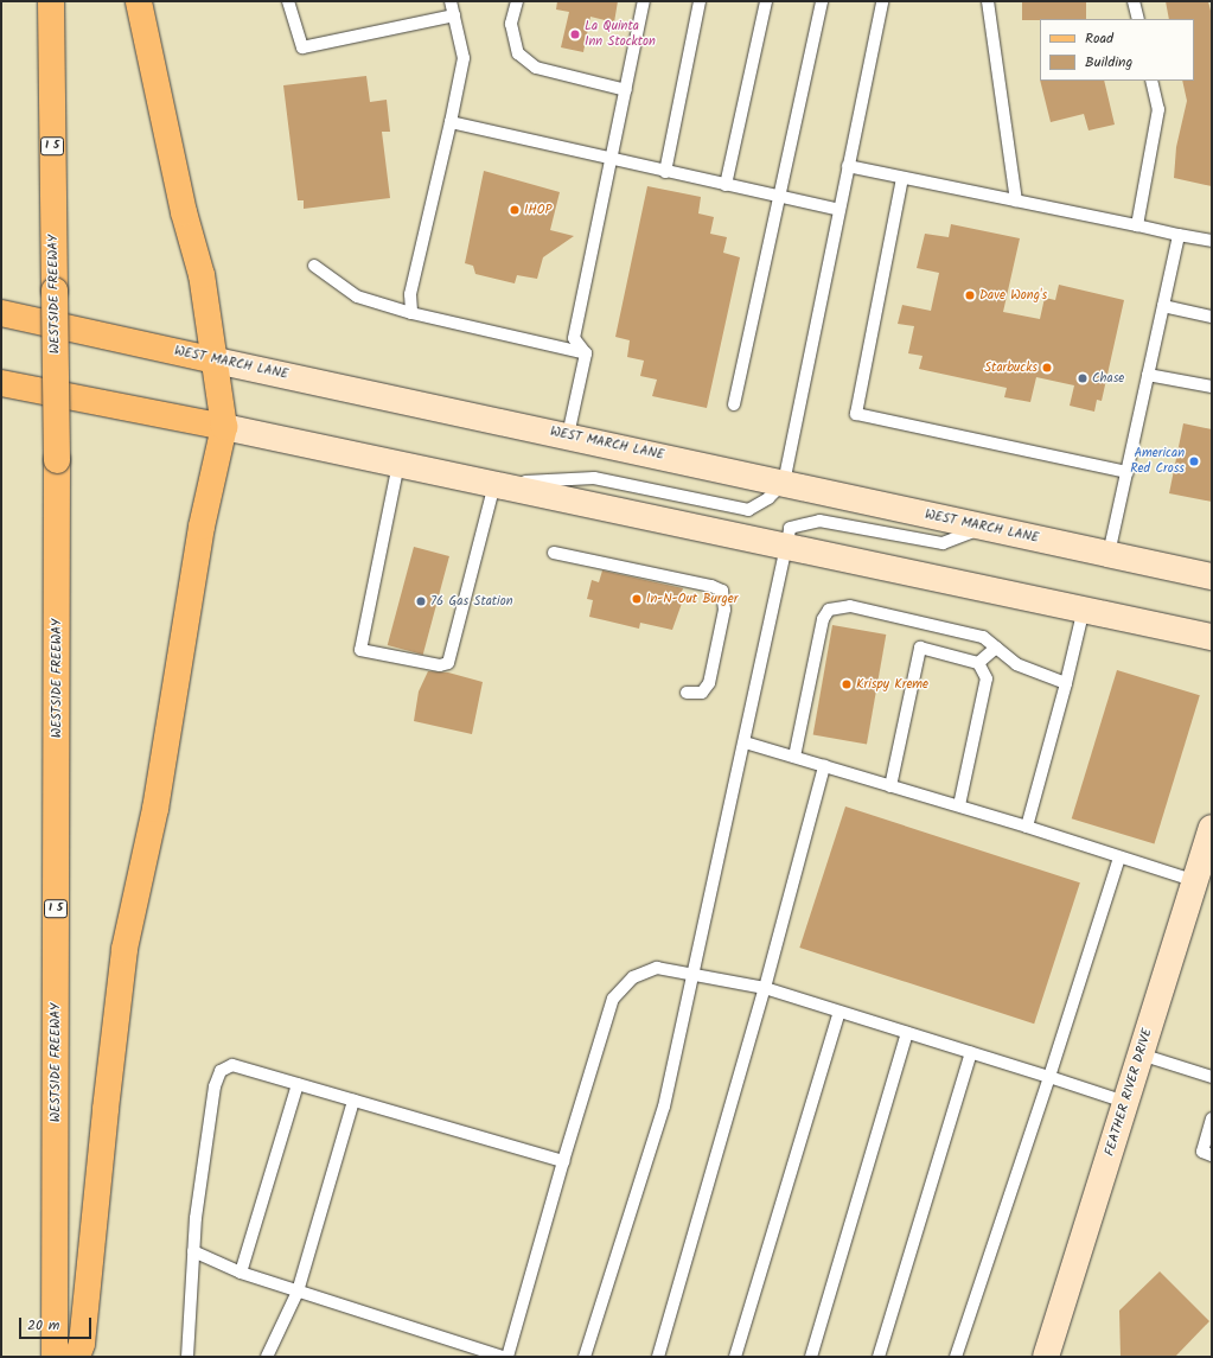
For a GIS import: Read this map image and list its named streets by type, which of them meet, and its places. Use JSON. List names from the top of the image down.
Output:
{
  "streets": {
    "main road": [
      "I 5",
      "WESTSIDE FREEWAY",
      "WEST MARCH LANE",
      "FEATHER RIVER DRIVE"
    ]
  },
  "places": [
    "La Quinta Inn Stockton",
    "IHOP",
    "Dave Wong's",
    "Starbucks",
    "Chase",
    "American Red Cross",
    "In-N-Out Burger",
    "76 Gas Station",
    "Krispy Kreme"
  ],
  "legend": ["Road", "Building"],
  "scale_bar": "20 m"
}
